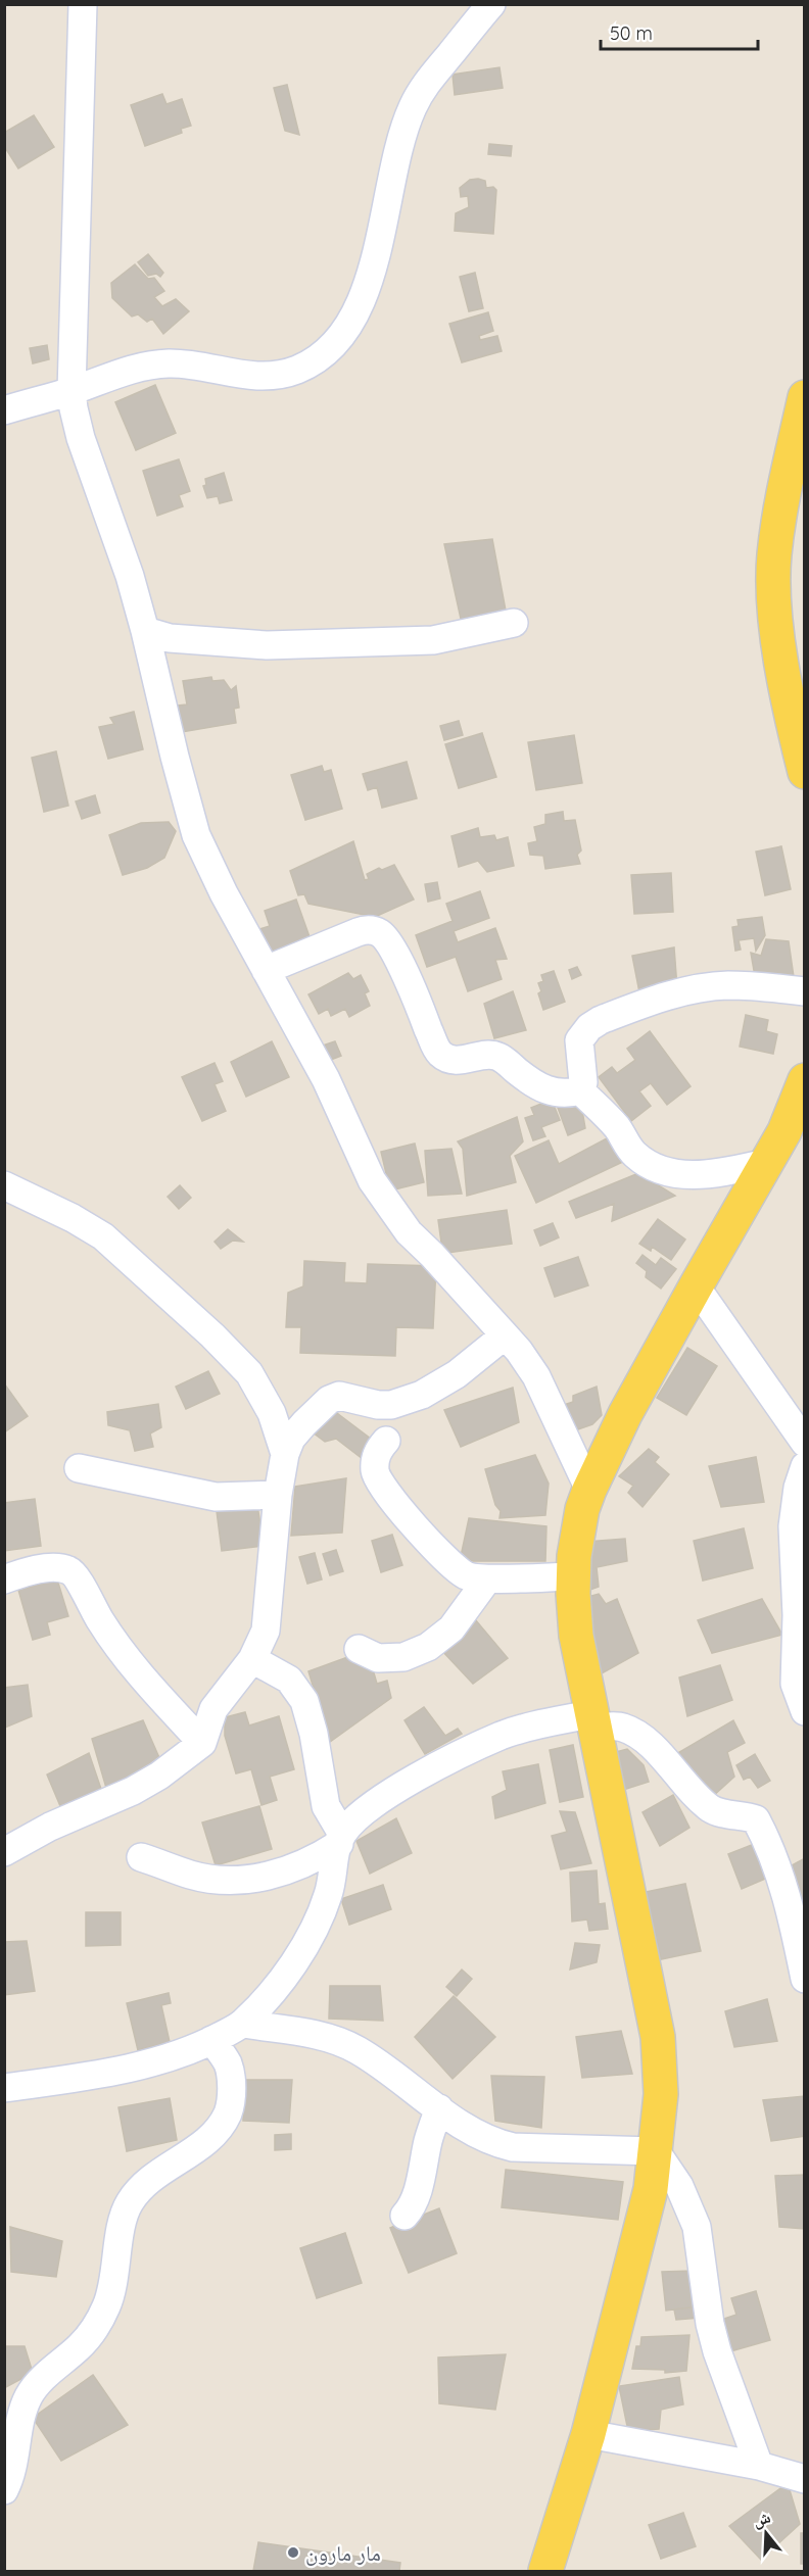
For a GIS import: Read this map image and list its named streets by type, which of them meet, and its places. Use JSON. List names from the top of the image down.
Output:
{
  "places": ["مار مارون"],
  "scale_bar": "50 m",
  "north": "top"
}
